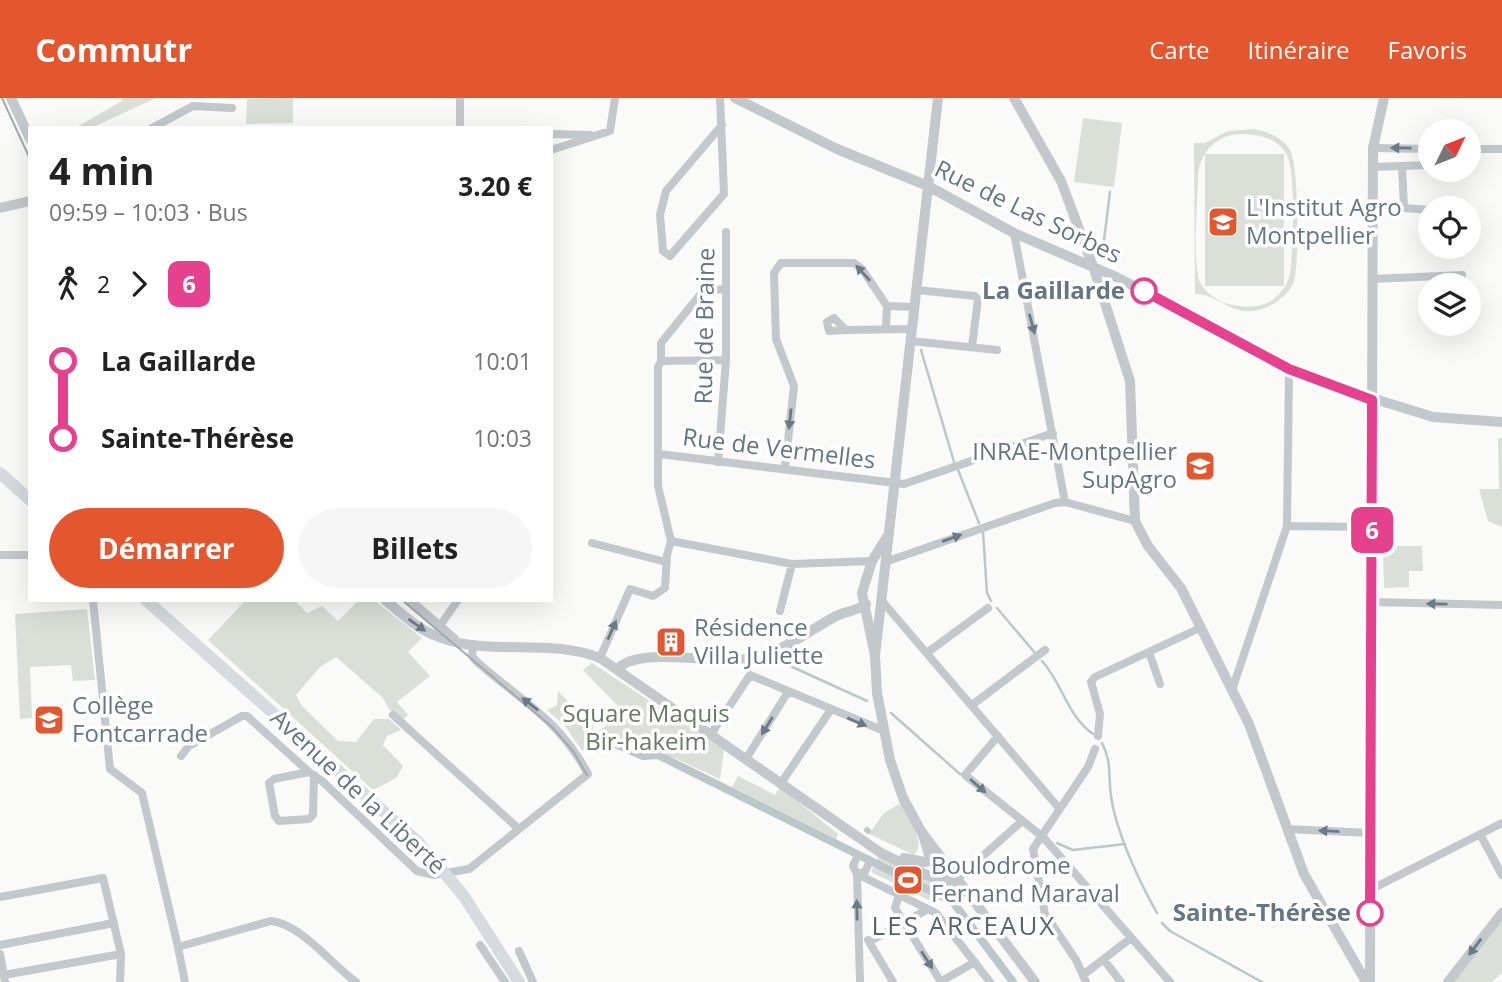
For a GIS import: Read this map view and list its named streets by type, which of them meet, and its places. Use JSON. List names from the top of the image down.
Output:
{
  "streets": {
    "main road": ["Avenue de la Liberté"],
    "street": ["Rue de Las Sorbes", "Rue de Braine", "Rue de Vermelles"]
  },
  "crossings": [
    ["Rue de Braine", "Rue de Vermelles"]
  ],
  "districts": ["LES ARCEAUX"],
  "parks": ["Square Maquis Bir-hakeim"],
  "places": {
    "school or university": ["L'Institut Agro Montpellier", "INRAE-Montpellier SupAgro", "Collège Fontcarrade"],
    "other": ["La Gaillarde", "Sainte-Thérèse"],
    "building": ["Résidence Villa Juliette"],
    "sports": ["Boulodrome Fernand Maraval"]
  },
  "lines": ["bus line 6"],
  "north": "top right",
  "page": {
    "header": "Commutr",
    "nav": ["Carte", "Itinéraire", "Favoris"],
    "on_map": "6",
    "heading": ["4 min", "09:59 – 10:03 · Bus", "3.20 €"],
    "legs": ["2", "6"],
    "list": [
      {
        "name": "La Gaillarde",
        "value": "10:01"
      },
      {
        "name": "Sainte-Thérèse",
        "value": "10:03"
      }
    ],
    "buttons": ["Démarrer", "Billets"]
  }
}
